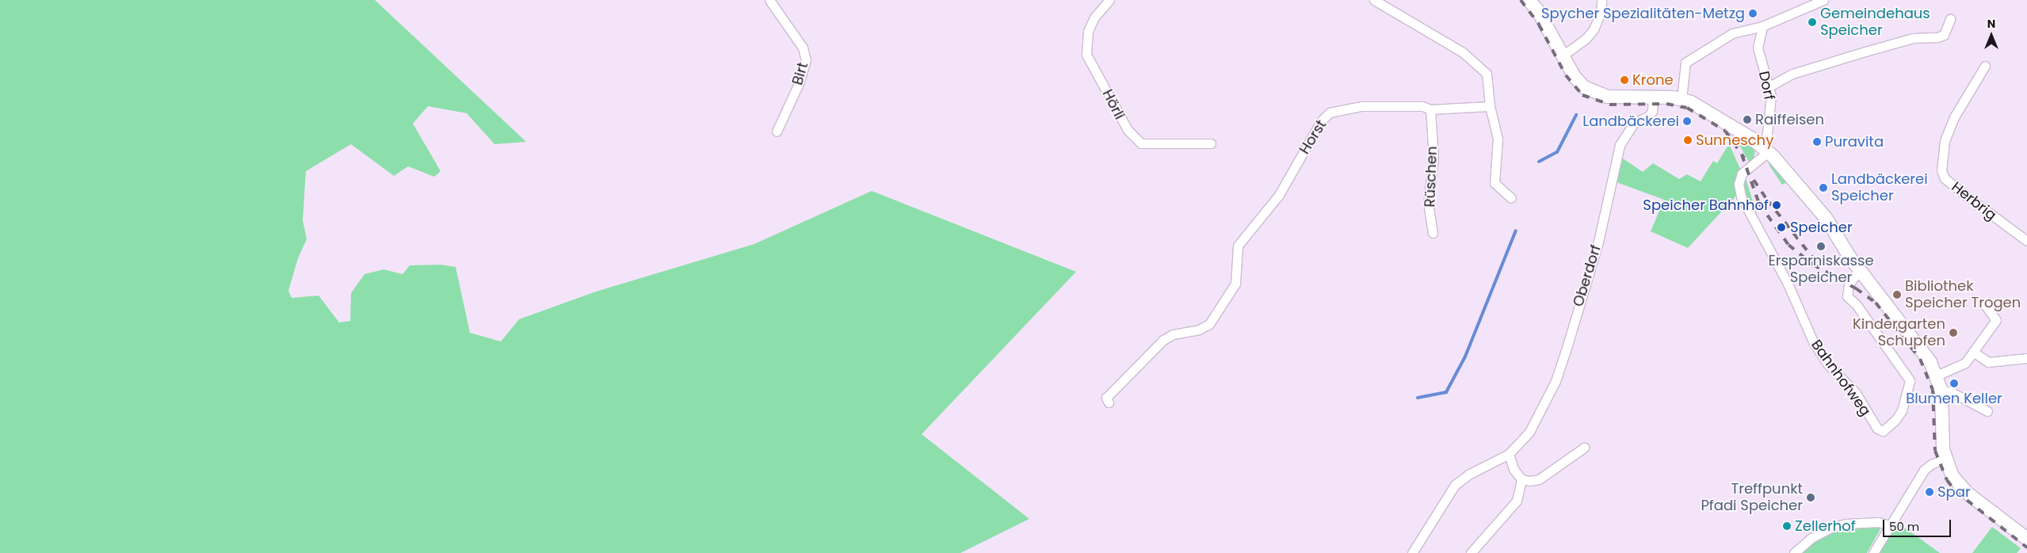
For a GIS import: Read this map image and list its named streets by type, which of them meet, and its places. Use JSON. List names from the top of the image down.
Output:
{
  "streets": {
    "street": [
      "Birt",
      "Dorf",
      "Hörli",
      "Horst",
      "Rüschen",
      "Herbrig",
      "Oberdorf",
      "Bahnhofweg"
    ]
  },
  "crossings": [
    ["Dorf", "Bahnhofweg"],
    ["Horst", "Rüschen"]
  ],
  "places": [
    "Spycher Spezialitäten-Metzg",
    "Gemeindehaus Speicher",
    "Krone",
    "Raiffeisen",
    "Landbäckerei",
    "Sunneschy",
    "Puravita",
    "Landbäckerei Speicher",
    "Speicher Bahnhof",
    "Speicher",
    "Ersparniskasse Speicher",
    "Bibliothek Speicher Trogen",
    "Kindergarten Schupfen",
    "Blumen Keller",
    "Spar",
    "Treffpunkt Pfadi Speicher",
    "Zellerhof"
  ],
  "scale_bar": "50 m",
  "north": "top"
}
